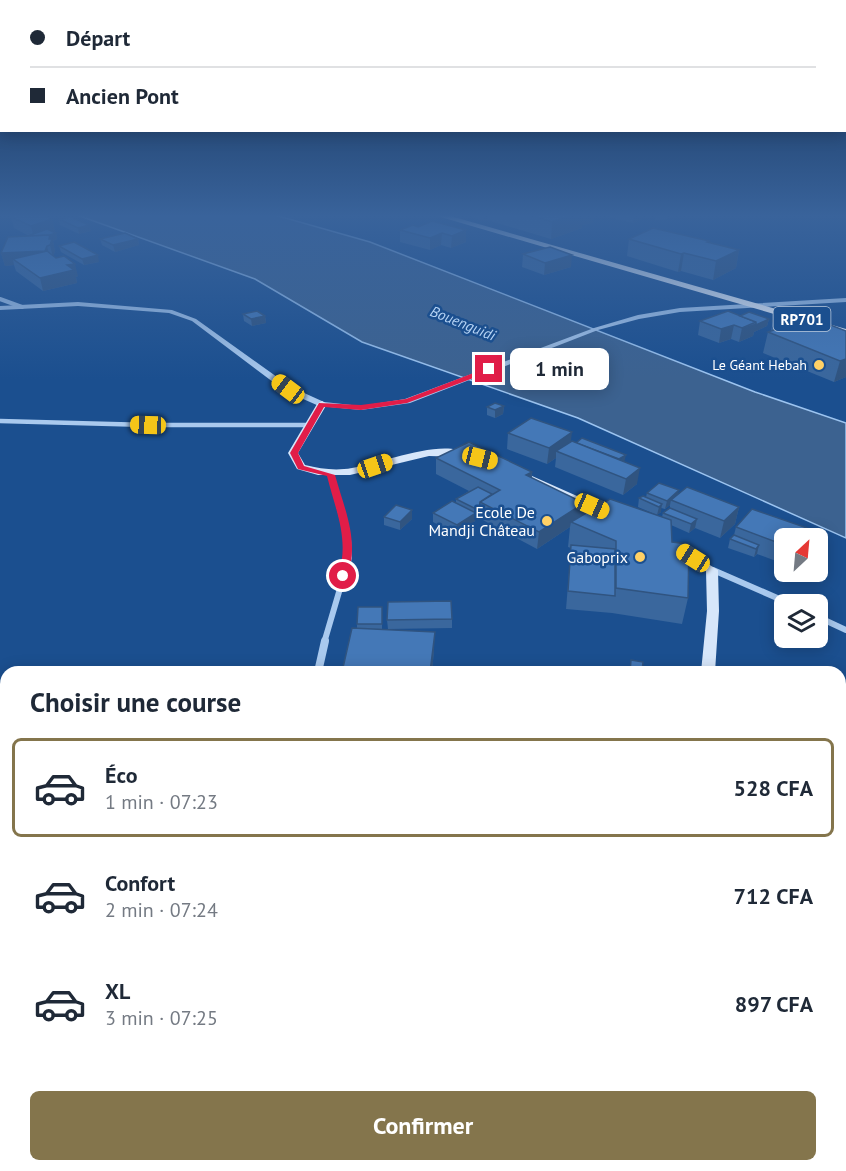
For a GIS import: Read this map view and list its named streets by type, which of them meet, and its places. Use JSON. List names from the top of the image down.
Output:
{
  "streets": {
    "main road": ["RP701"]
  },
  "water": ["Bouenguidi"],
  "places": ["Le Géant Hebah", "Ecole De Mandji Château", "Gaboprix"],
  "north": "top right",
  "page": {
    "banner": ["Départ", "Ancien Pont"],
    "bubble": "1 min",
    "heading": "Choisir une course",
    "list": [
      {
        "name": "Éco",
        "note": "1 min · 07:23",
        "value": "528 CFA"
      },
      {
        "name": "Confort",
        "note": "2 min · 07:24",
        "value": "712 CFA"
      },
      {
        "name": "XL",
        "note": "3 min · 07:25",
        "value": "897 CFA"
      }
    ],
    "buttons": "Confirmer"
  }
}
